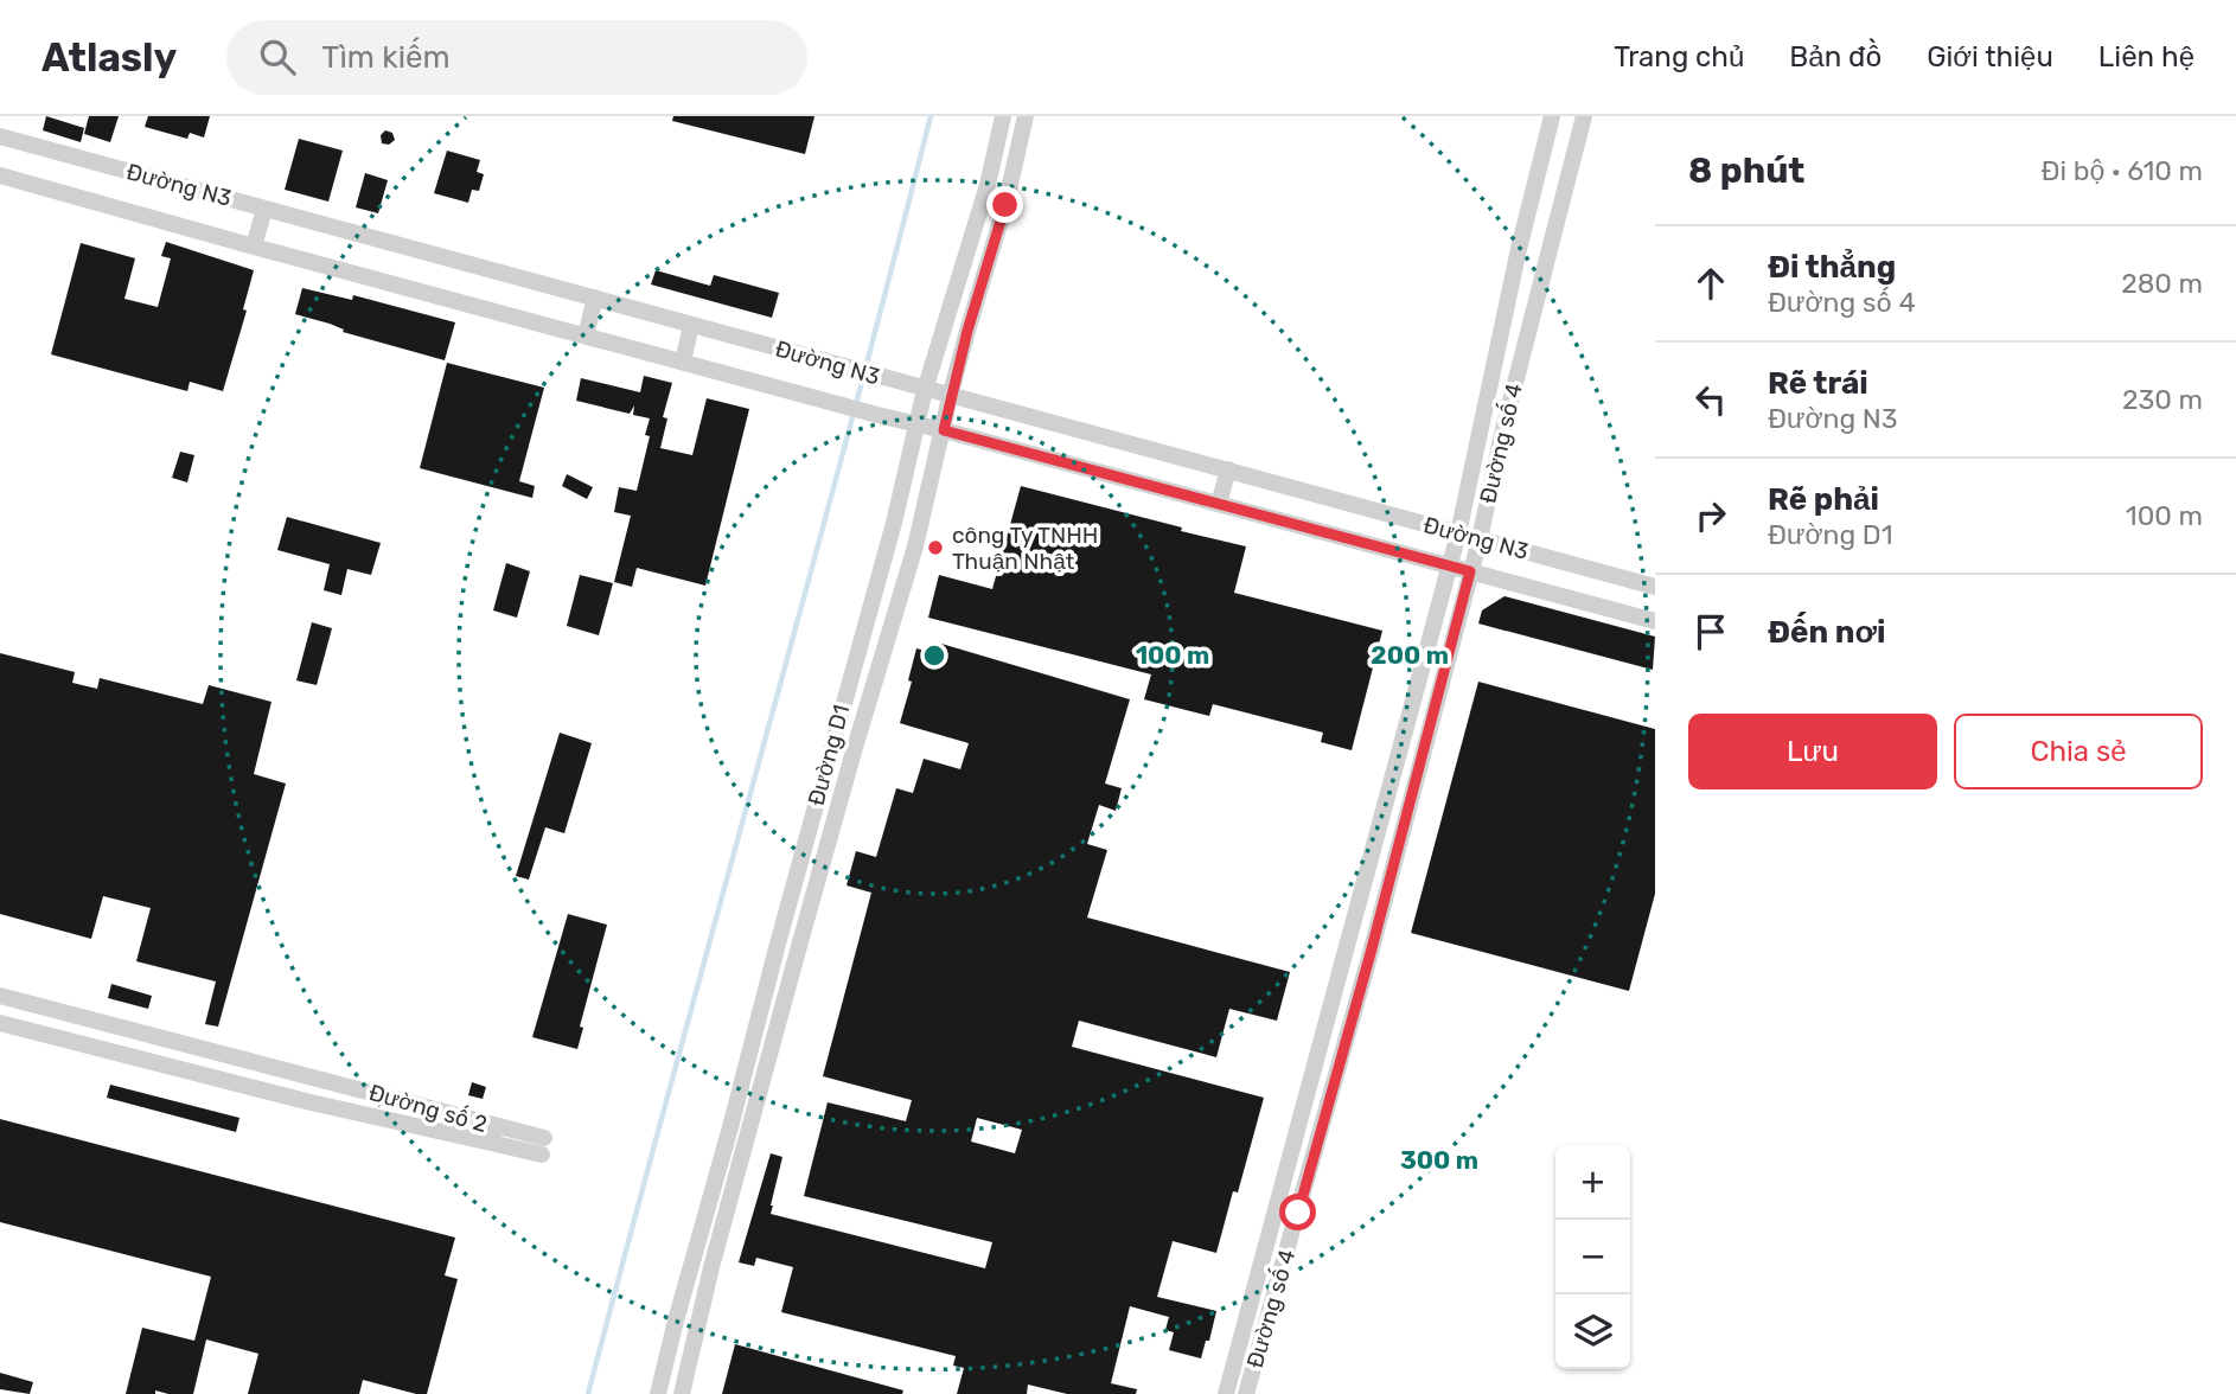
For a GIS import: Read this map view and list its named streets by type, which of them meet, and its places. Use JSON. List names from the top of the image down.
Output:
{
  "streets": {
    "street": [
      "Đường N3",
      "Đường số 4",
      "Đường D1",
      "Đường số 2"
    ]
  },
  "crossings": [
    ["Đường N3", "Đường số 4"],
    ["Đường N3", "Đường D1"]
  ],
  "places": ["công Ty TNHH Thuận Nhật"],
  "page": {
    "header": "Atlasly",
    "search": "Tìm kiếm",
    "nav": [
      "Trang chủ",
      "Bản đồ",
      "Giới thiệu",
      "Liên hệ"
    ],
    "heading": ["8 phút", "Đi bộ · 610 m"],
    "list": [
      ["Đi thẳng", "Đường số 4", "280 m"],
      ["Rẽ trái", "Đường N3", "230 m"],
      ["Rẽ phải", "Đường D1", "100 m"],
      "Đến nơi"
    ],
    "buttons": ["Lưu", "Chia sẻ"],
    "map_buttons": ["+", "−"]
  },
  "rings": ["100 m", "200 m", "300 m"]
}
